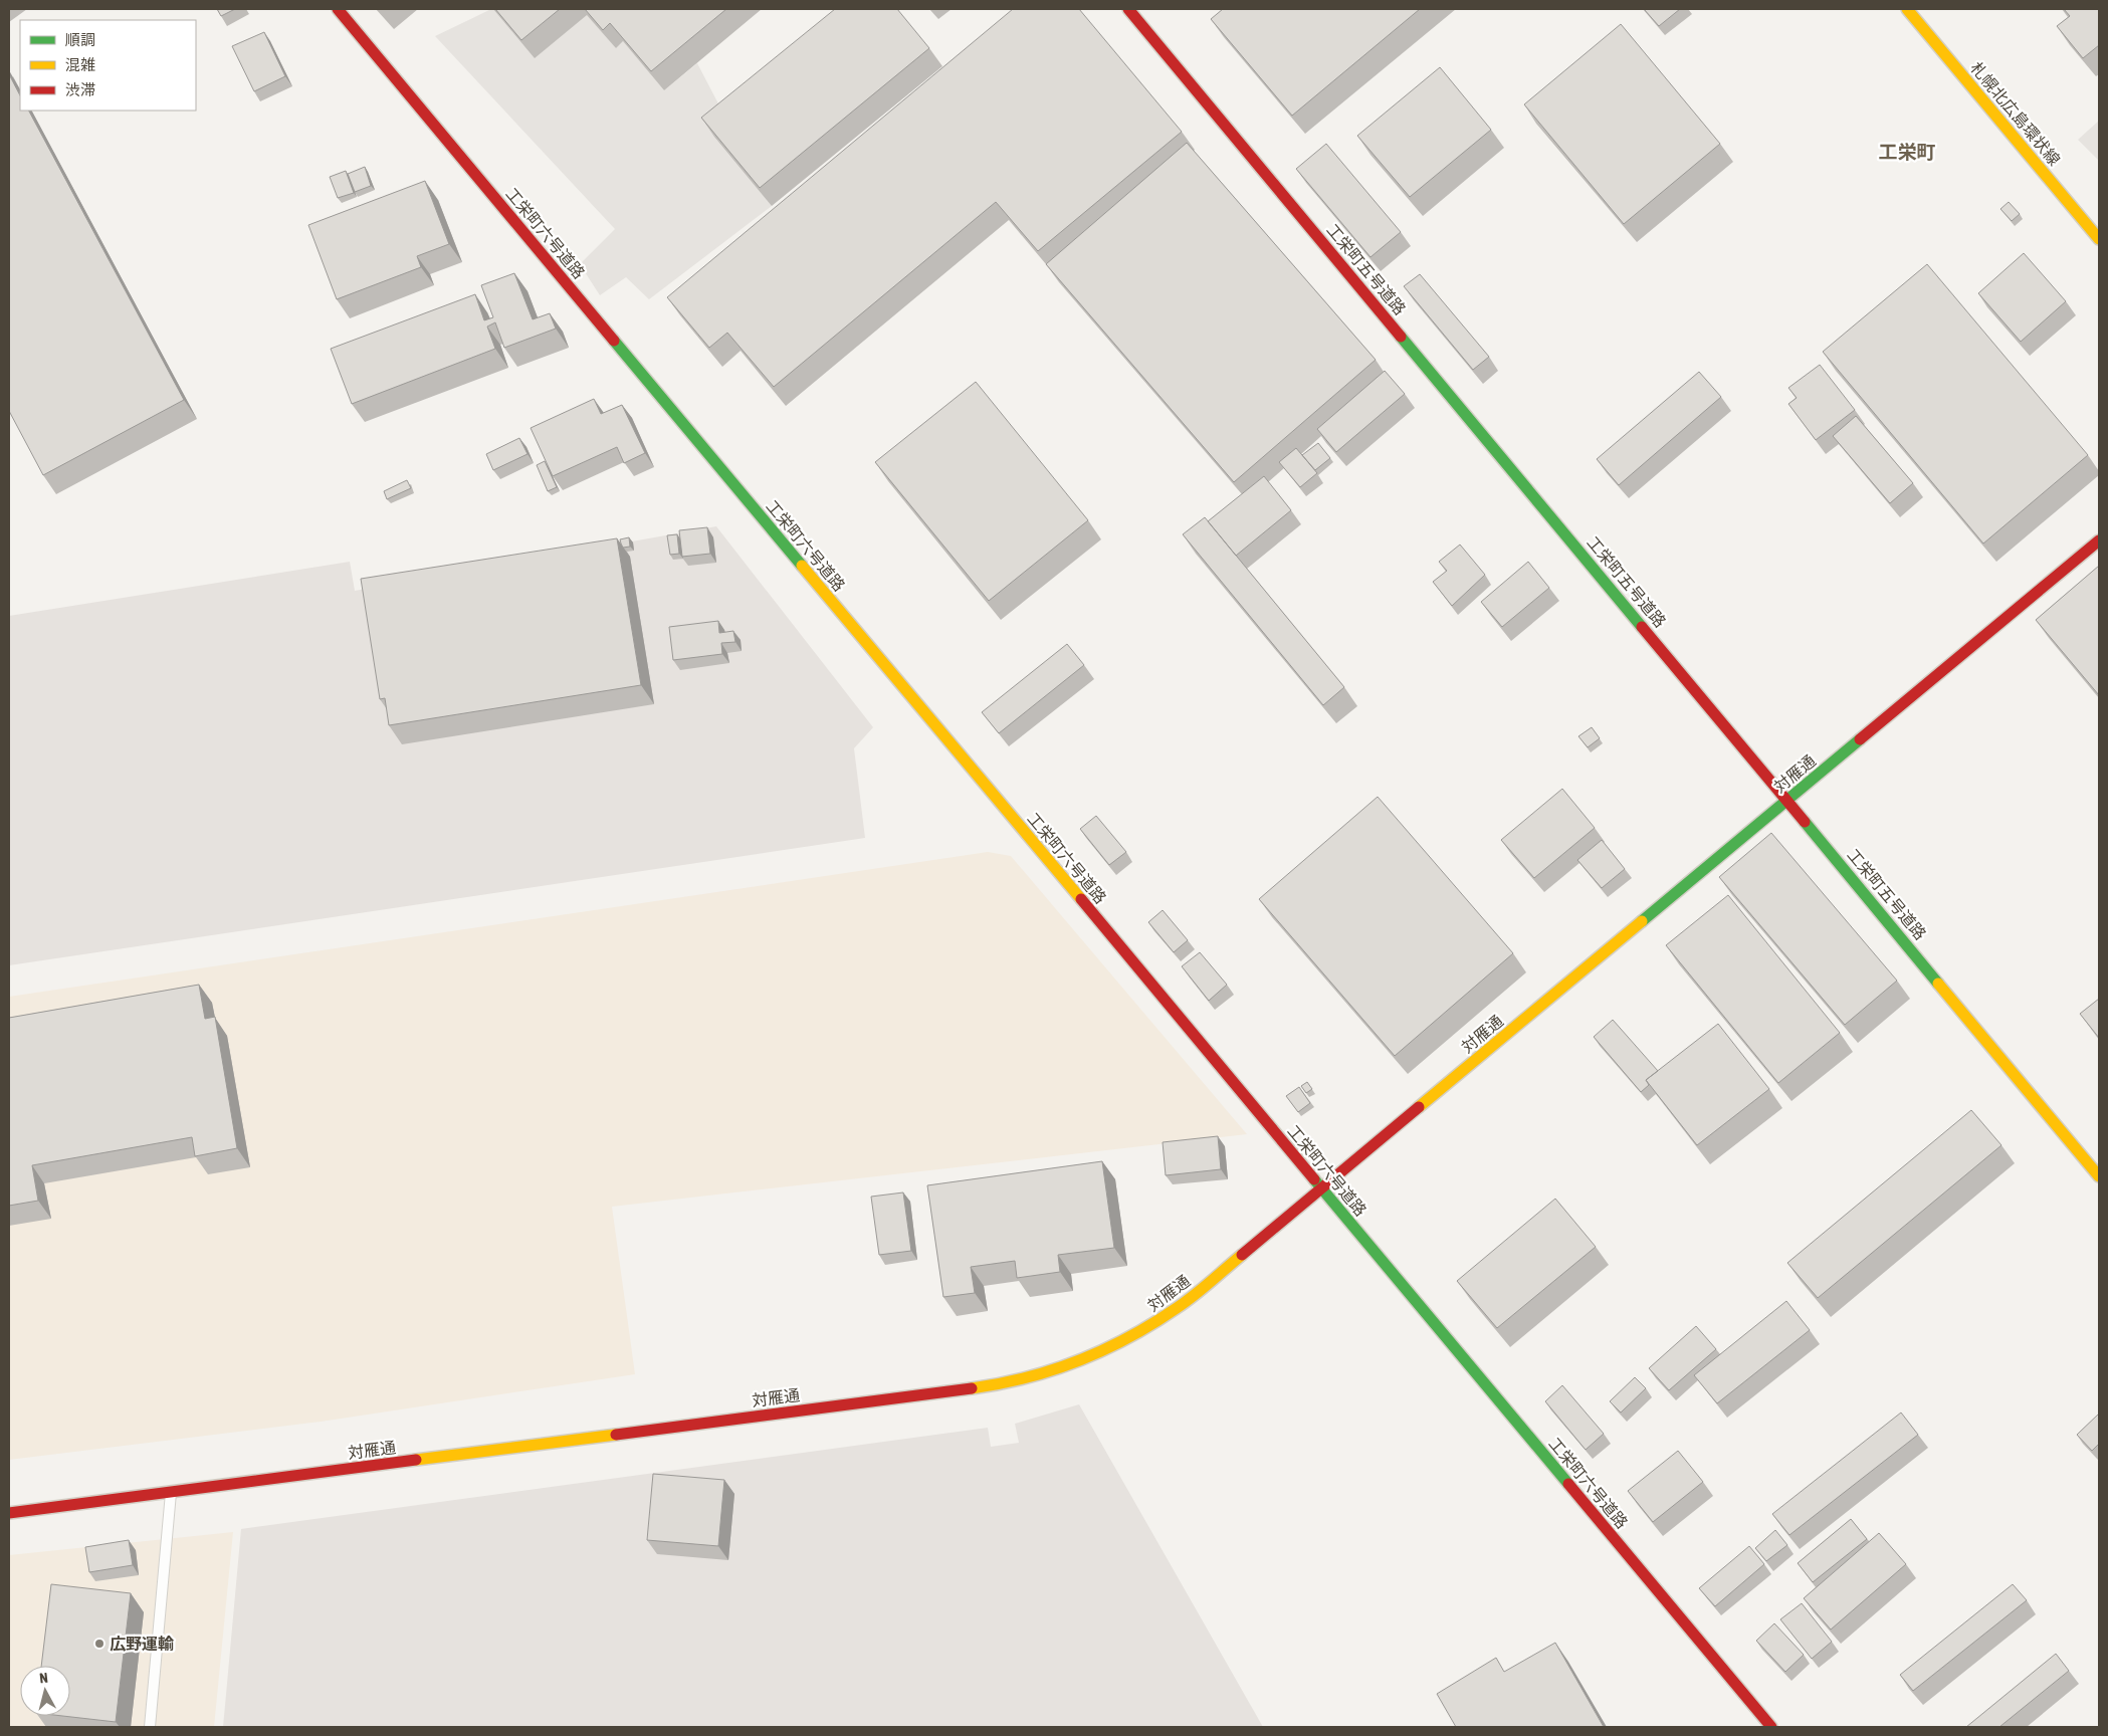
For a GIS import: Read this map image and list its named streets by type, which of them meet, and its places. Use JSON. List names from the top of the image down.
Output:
{
  "streets": {
    "street": [
      "札幌北広島環状線",
      "工栄町六号道路",
      "工栄町五号道路",
      "対雁通"
    ]
  },
  "crossings": [
    ["工栄町六号道路", "対雁通"],
    ["工栄町五号道路", "対雁通"]
  ],
  "districts": ["工栄町"],
  "places": ["広野運輸"],
  "legend": ["順調", "混雑", "渋滞"],
  "north": "top"
}
